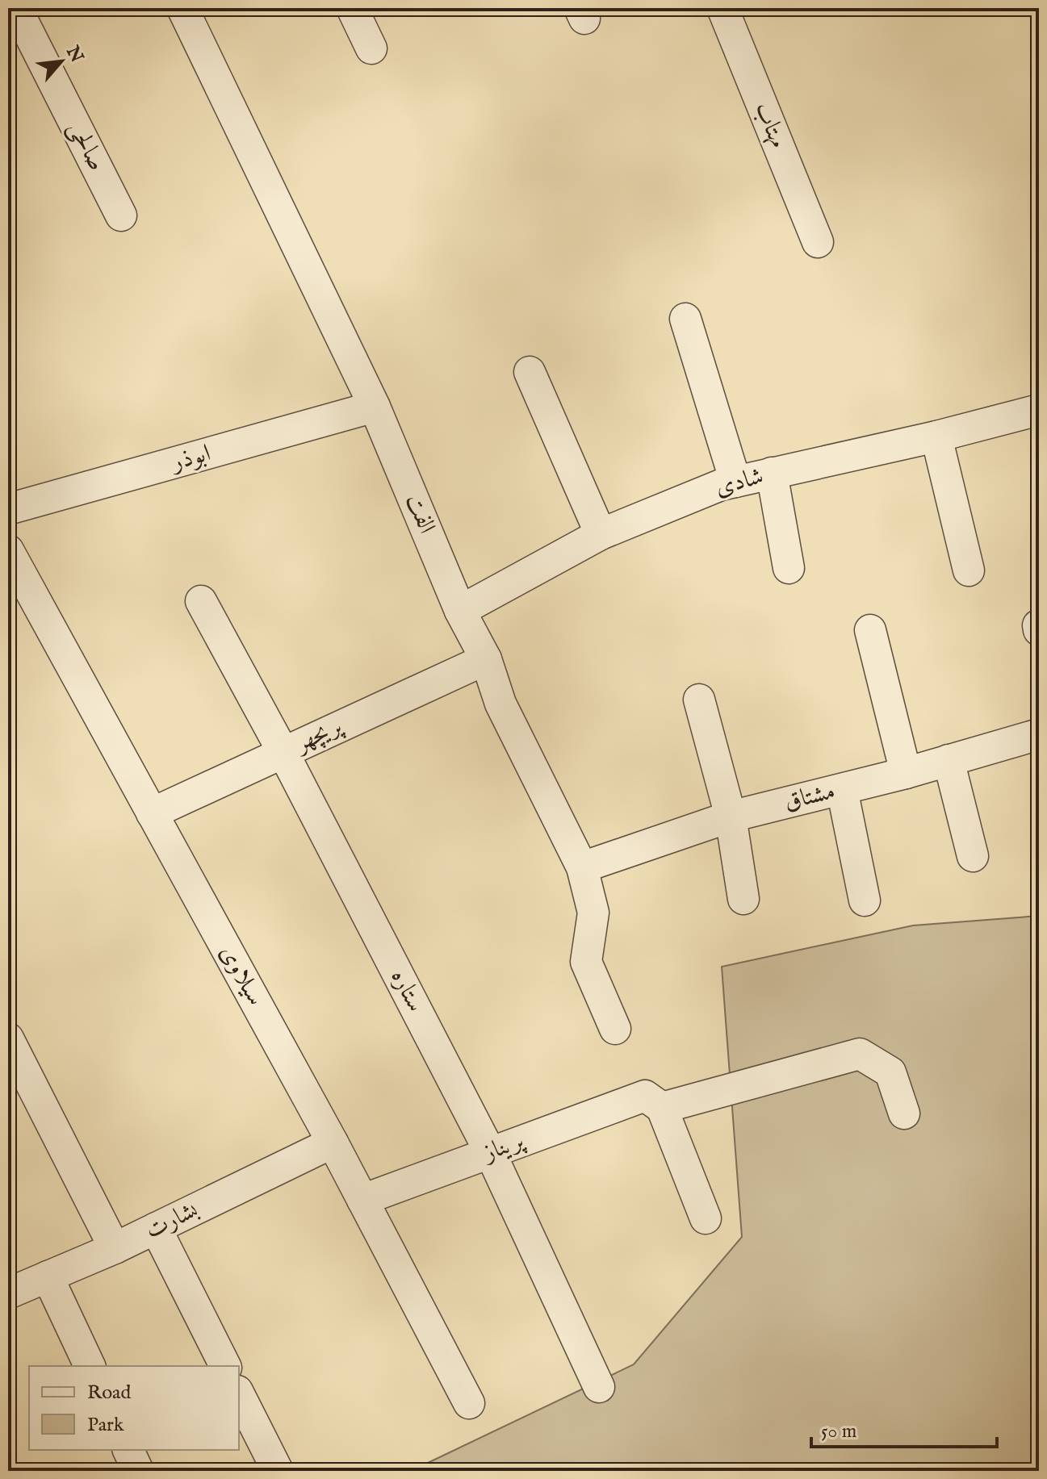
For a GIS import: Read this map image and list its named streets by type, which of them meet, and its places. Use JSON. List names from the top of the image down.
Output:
{
  "streets": {
    "street": [
      "مهتاب",
      "صالحی",
      "ابوذر",
      "شادی",
      "الفت",
      "پریچهر",
      "مشتاق",
      "سیلاوی",
      "ستاره",
      "پریناز",
      "بشارت"
    ]
  },
  "crossings": [
    ["ابوذر", "الفت"],
    ["شادی", "الفت"],
    ["الفت", "پریچهر"],
    ["الفت", "مشتاق"],
    ["پریچهر", "سیلاوی"],
    ["پریچهر", "ستاره"],
    ["سیلاوی", "پریناز"],
    ["سیلاوی", "بشارت"],
    ["ستاره", "پریناز"]
  ],
  "legend": ["Road", "Park"],
  "scale_bar": "50 m",
  "north": "top right"
}
